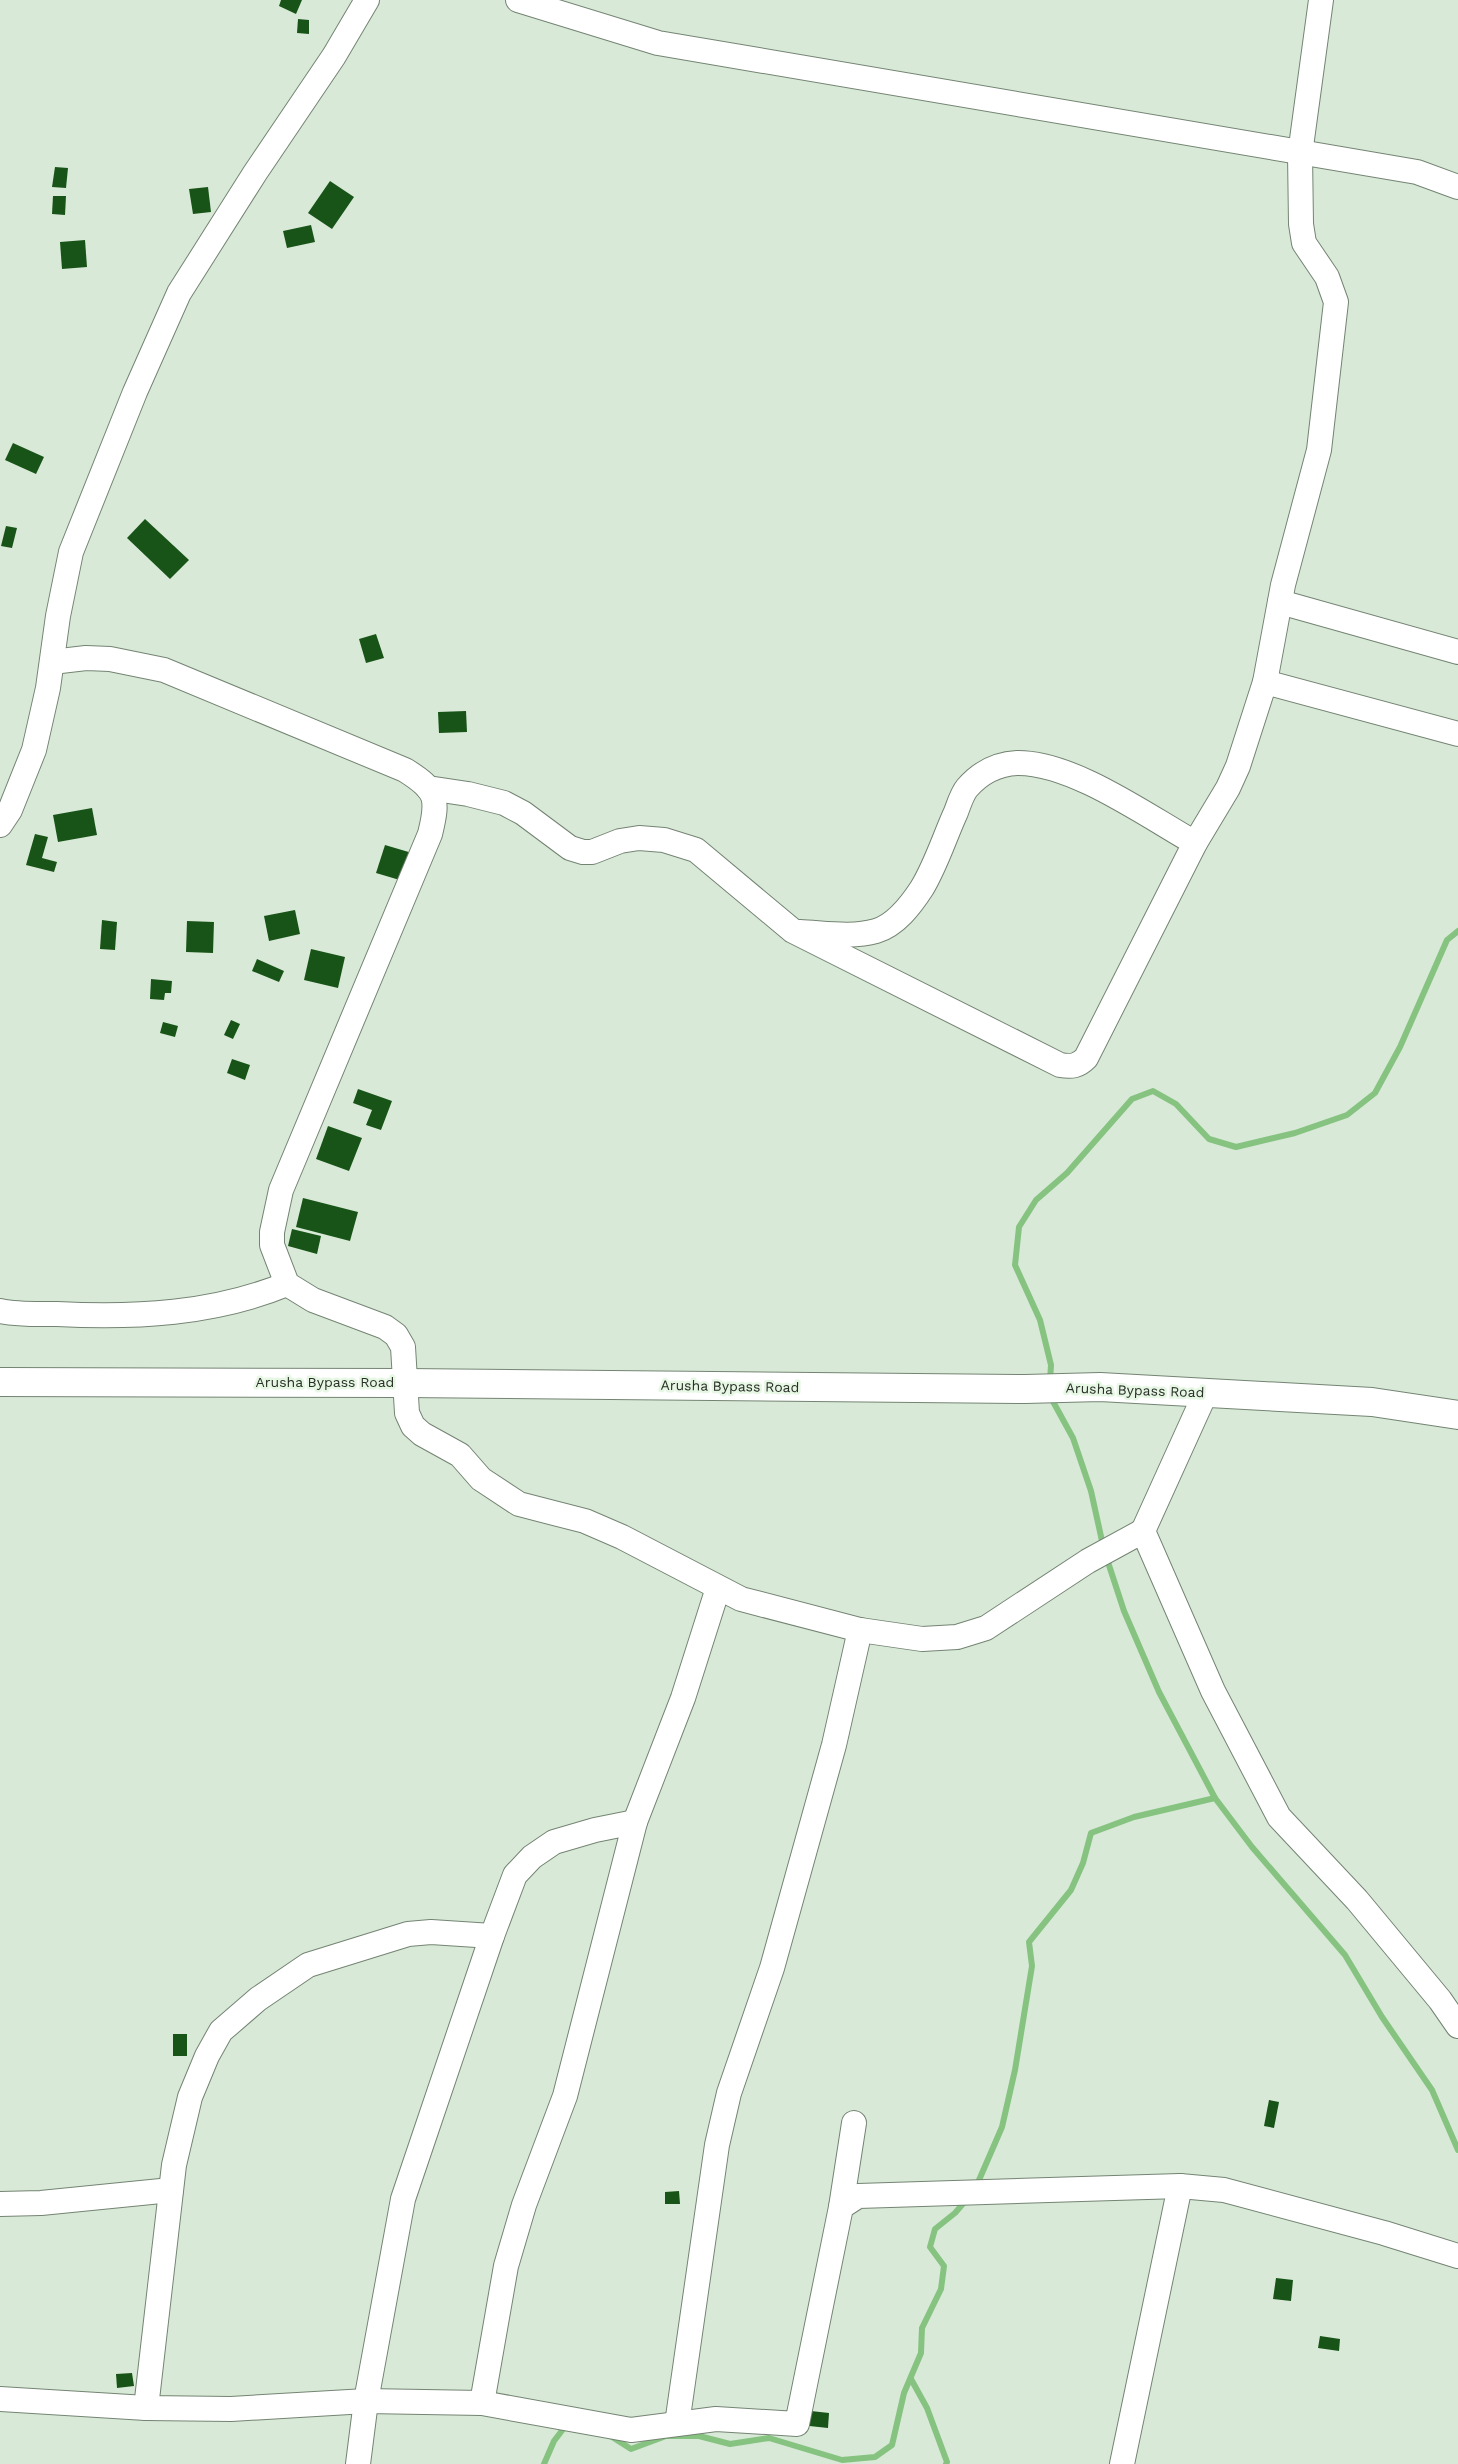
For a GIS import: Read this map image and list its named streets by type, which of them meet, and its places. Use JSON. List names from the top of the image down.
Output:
{
  "streets": {
    "main road": ["Arusha Bypass Road"]
  }
}
